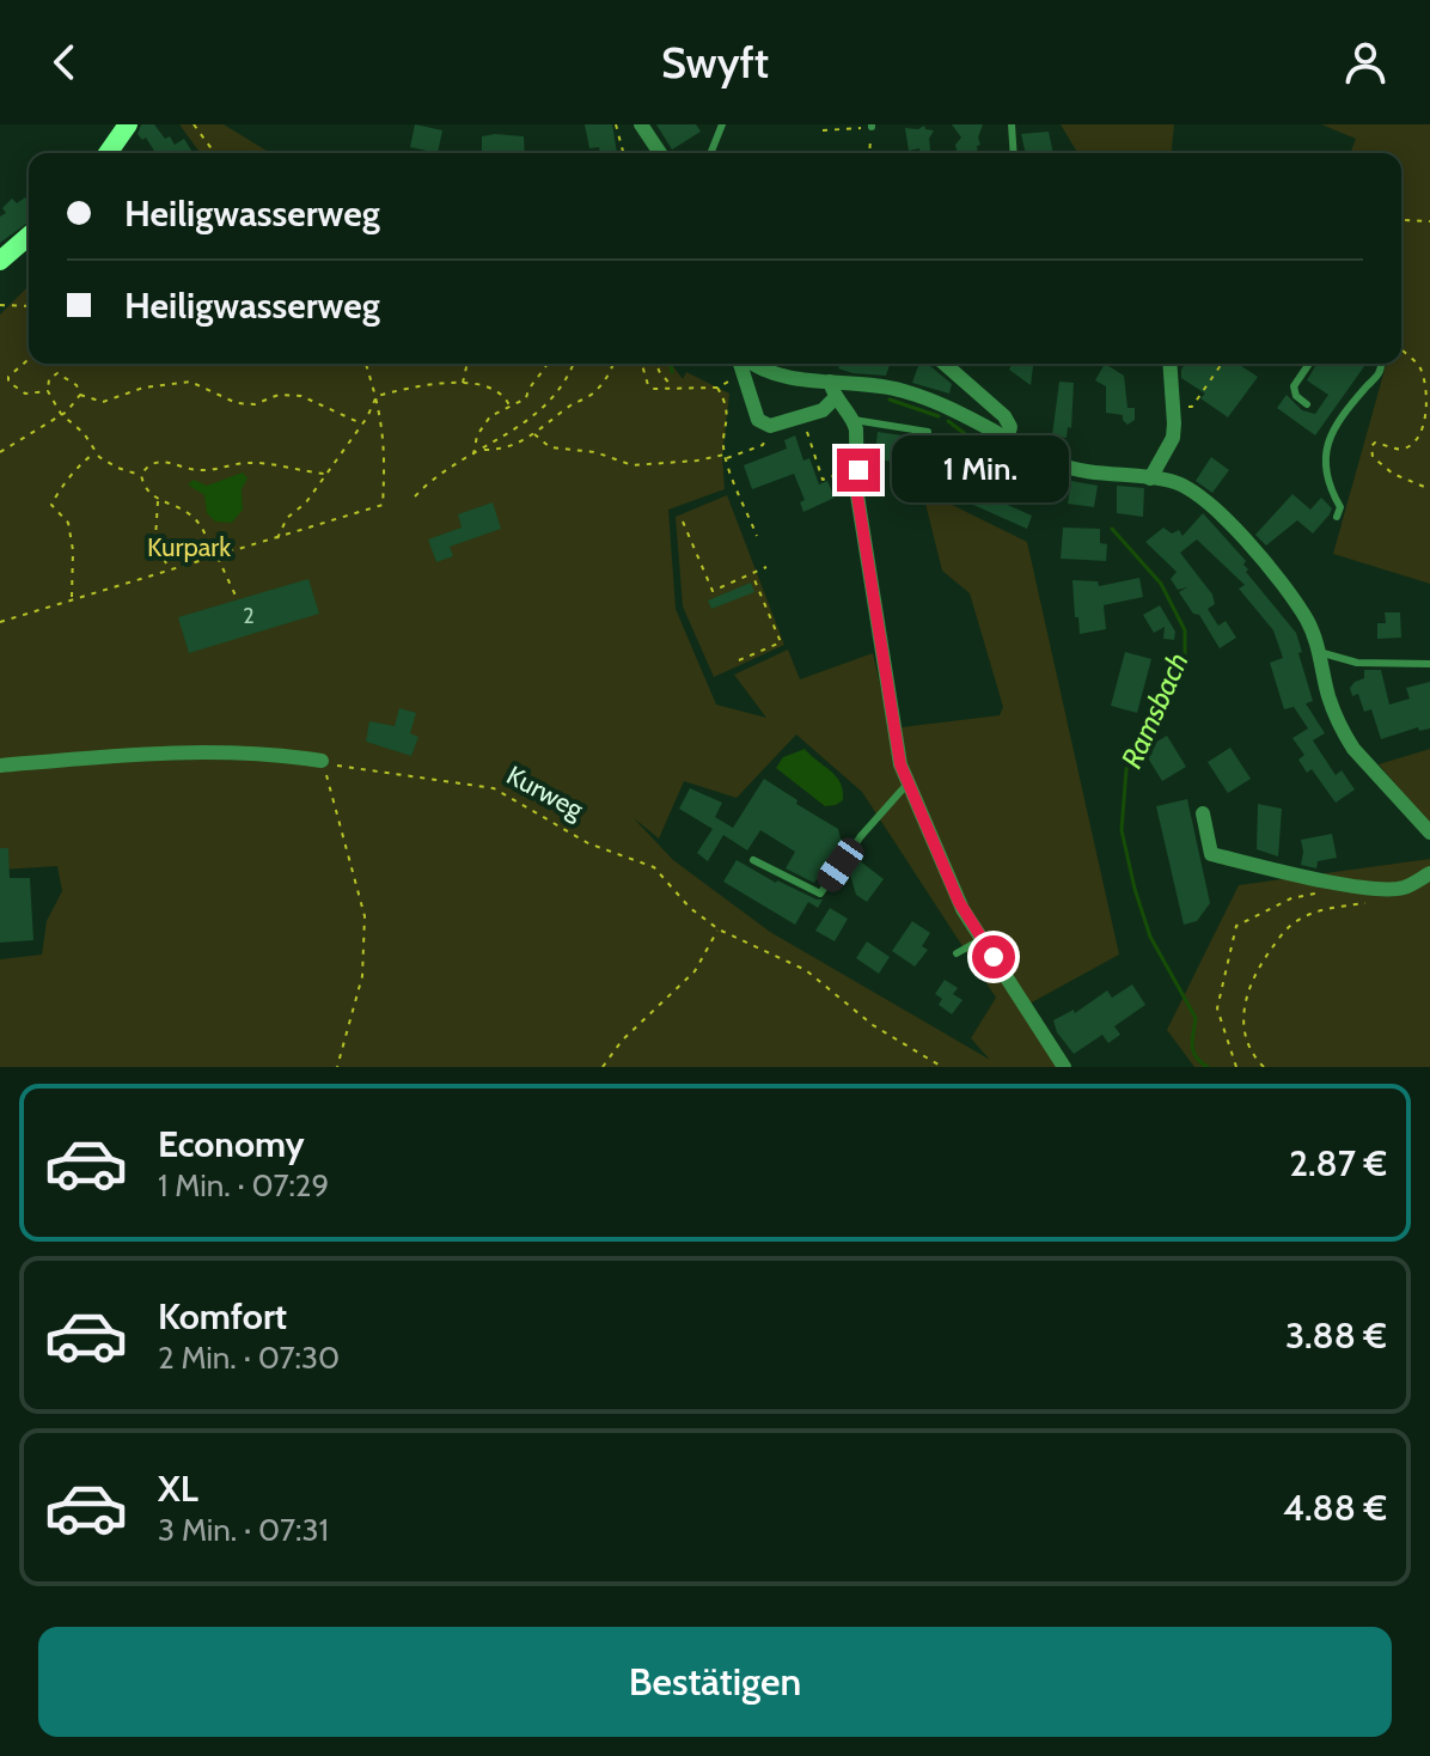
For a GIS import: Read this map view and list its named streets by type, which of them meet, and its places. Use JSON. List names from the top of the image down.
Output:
{
  "streets": {
    "path": ["Kurweg"]
  },
  "water": ["Ramsbach"],
  "parks": ["Kurpark"],
  "house_numbers": ["2"],
  "page": {
    "header": "Swyft",
    "banner": ["Heiligwasserweg", "Heiligwasserweg"],
    "bubble": "1 Min.",
    "list": [
      {
        "name": "Economy",
        "note": "1 Min. · 07:29",
        "value": "2.87 €"
      },
      {
        "name": "Komfort",
        "note": "2 Min. · 07:30",
        "value": "3.88 €"
      },
      {
        "name": "XL",
        "note": "3 Min. · 07:31",
        "value": "4.88 €"
      }
    ],
    "buttons": "Bestätigen"
  }
}
